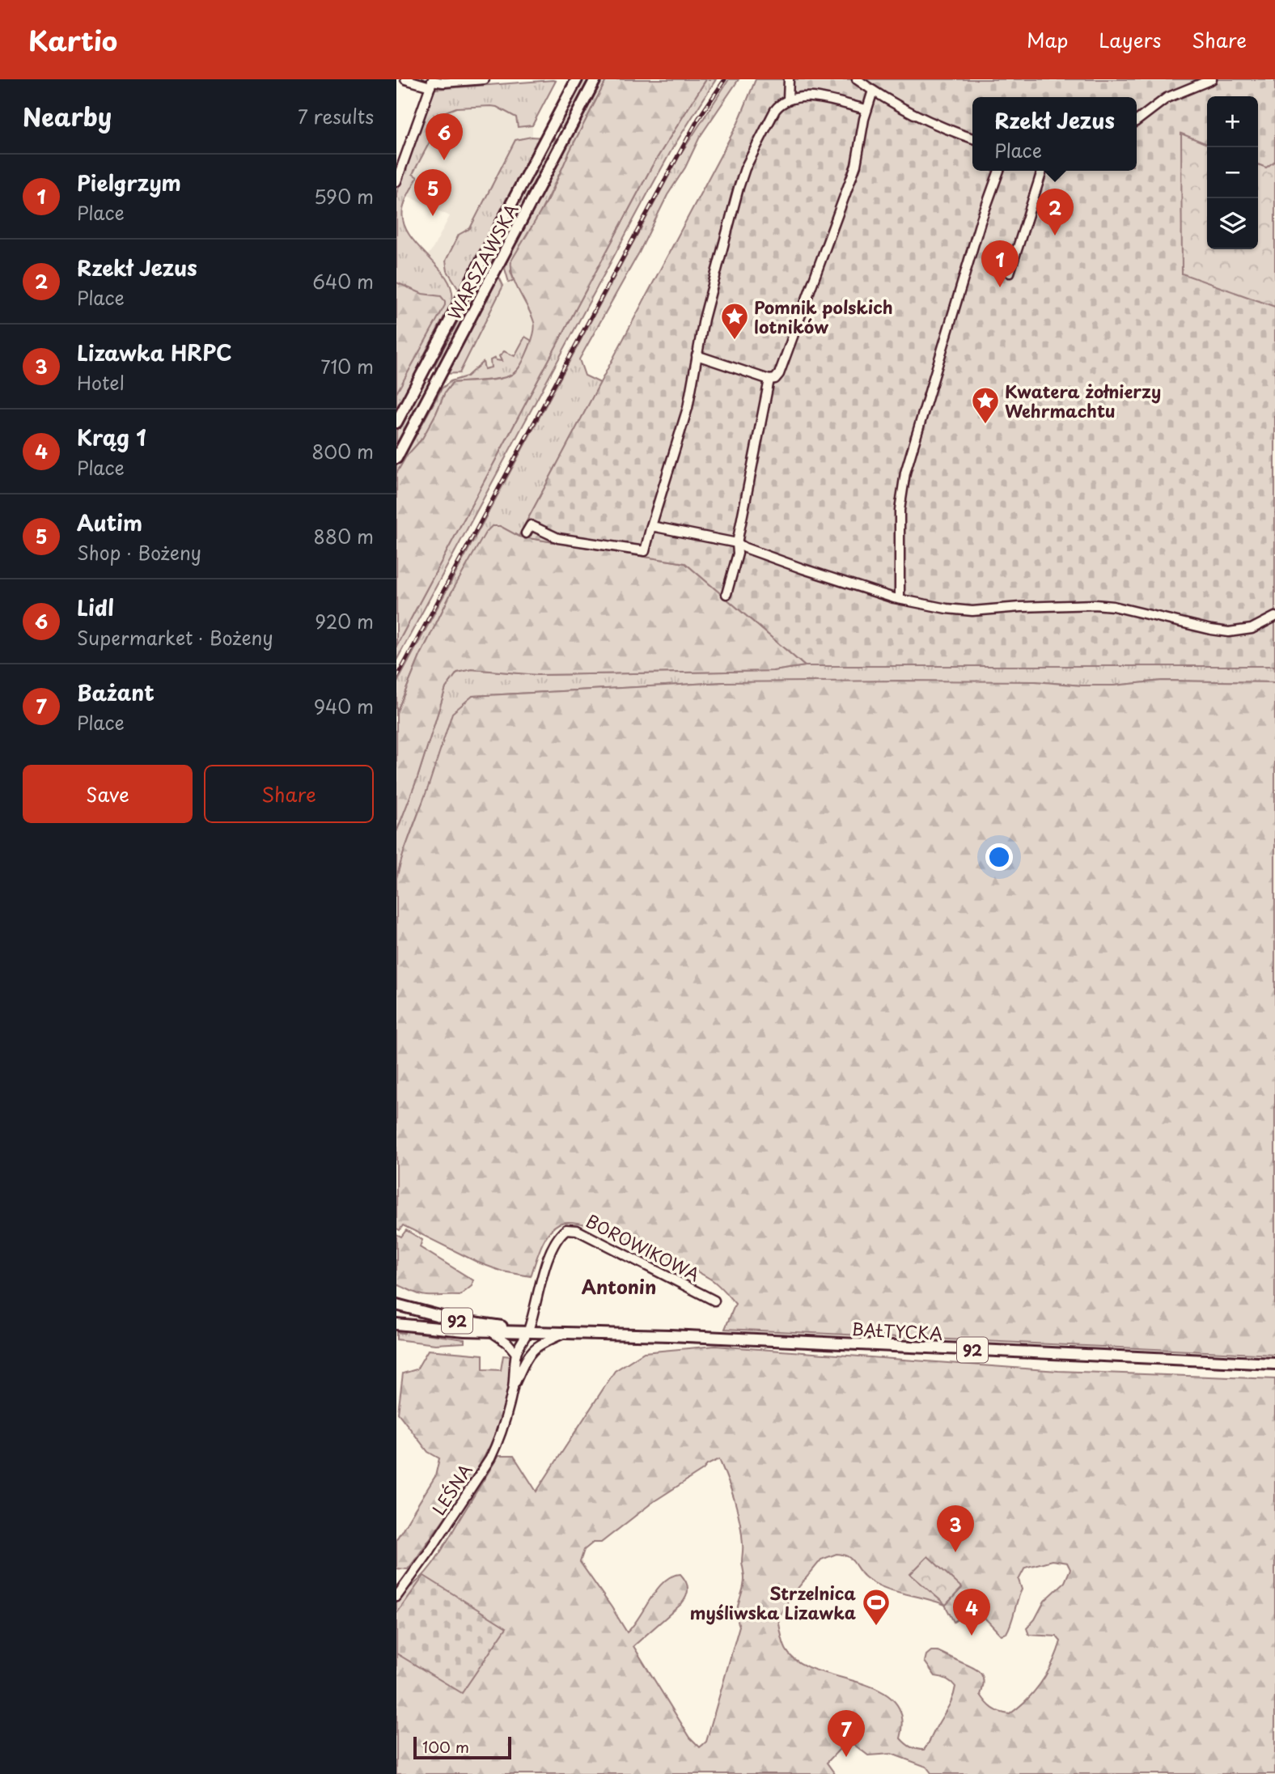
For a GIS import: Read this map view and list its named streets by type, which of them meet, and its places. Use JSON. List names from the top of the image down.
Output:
{
  "streets": {
    "main road": ["WARSZAWSKA", "92", "BAŁTYCKA"],
    "street": ["BOROWIKOWA", "LEŚNA"]
  },
  "crossings": [
    ["BOROWIKOWA", "BAŁTYCKA"],
    ["BOROWIKOWA", "LEŚNA"],
    ["BAŁTYCKA", "LEŚNA"]
  ],
  "districts": ["Antonin"],
  "places": {
    "place": ["Pomnik polskich lotników", "Kwatera żołnierzy Wehrmachtu"],
    "sports": ["Strzelnica myśliwska Lizawka"]
  },
  "scale_bar": "100 m",
  "page": {
    "header": "Kartio",
    "nav": ["Map", "Layers", "Share"],
    "heading": ["Nearby", "7 results"],
    "map_buttons": ["+", "−"],
    "popup": ["Rzekł Jezus", "Place"],
    "pins": [
      "6",
      "5",
      "2",
      "1",
      "3",
      "4",
      "7"
    ],
    "list": [
      {
        "mark": "1",
        "name": "Pielgrzym",
        "note": "Place",
        "value": "590 m"
      },
      {
        "mark": "2",
        "name": "Rzekł Jezus",
        "note": "Place",
        "value": "640 m"
      },
      {
        "mark": "3",
        "name": "Lizawka HRPC",
        "note": "Hotel",
        "value": "710 m"
      },
      {
        "mark": "4",
        "name": "Krąg 1",
        "note": "Place",
        "value": "800 m"
      },
      {
        "mark": "5",
        "name": "Autim",
        "note": "Shop · Bożeny",
        "value": "880 m"
      },
      {
        "mark": "6",
        "name": "Lidl",
        "note": "Supermarket · Bożeny",
        "value": "920 m"
      },
      {
        "mark": "7",
        "name": "Bażant",
        "note": "Place",
        "value": "940 m"
      }
    ],
    "buttons": ["Save", "Share"],
    "scale": "100 m"
  }
}
